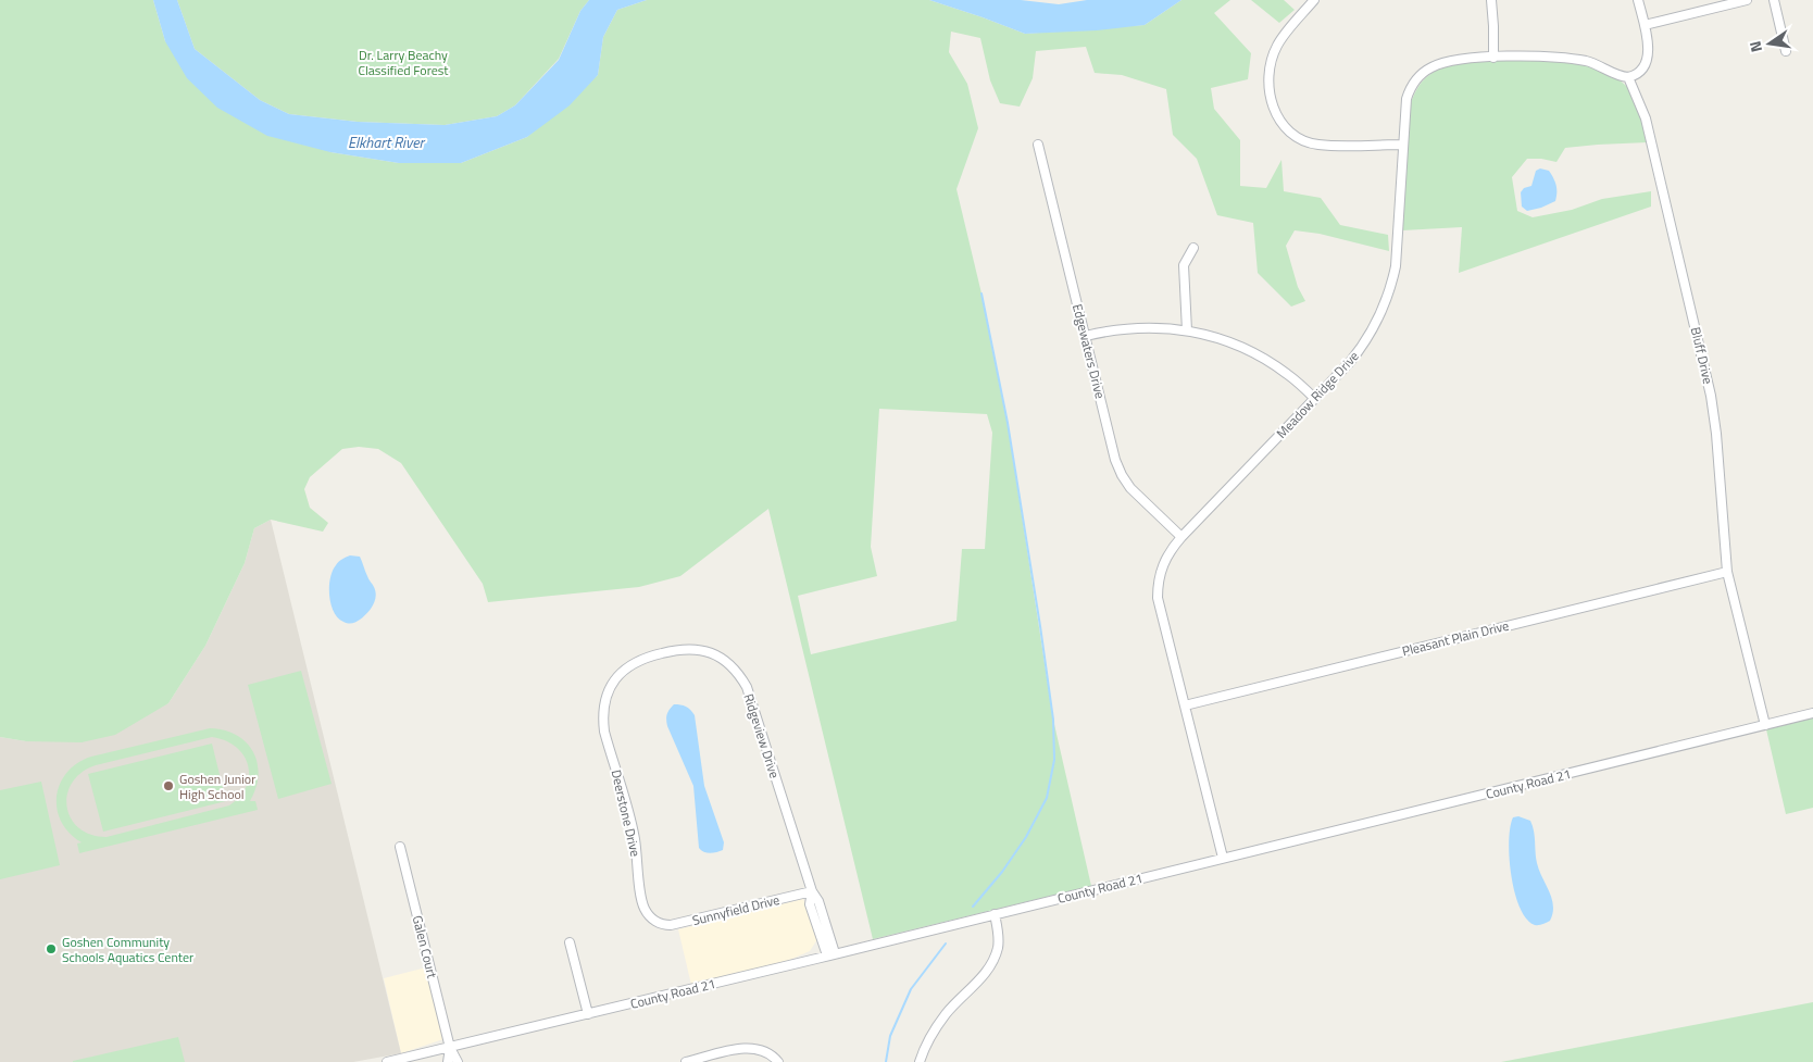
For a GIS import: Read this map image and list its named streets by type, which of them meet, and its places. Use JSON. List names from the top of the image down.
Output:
{
  "streets": {
    "street": [
      "Edgewaters Drive",
      "Bluff Drive",
      "Meadow Ridge Drive",
      "Pleasant Plain Drive",
      "Ridgeview Drive",
      "County Road 21",
      "Deerstone Drive",
      "Sunnyfield Drive",
      "Galen Court"
    ]
  },
  "crossings": [
    ["Edgewaters Drive", "Meadow Ridge Drive"],
    ["Bluff Drive", "Meadow Ridge Drive"],
    ["Bluff Drive", "Pleasant Plain Drive"],
    ["Bluff Drive", "County Road 21"],
    ["Meadow Ridge Drive", "Pleasant Plain Drive"],
    ["Meadow Ridge Drive", "County Road 21"],
    ["Ridgeview Drive", "County Road 21"],
    ["Ridgeview Drive", "Deerstone Drive"],
    ["Ridgeview Drive", "Sunnyfield Drive"],
    ["County Road 21", "Galen Court"],
    ["Deerstone Drive", "Sunnyfield Drive"]
  ],
  "water": ["Elkhart River"],
  "parks": ["Dr. Larry Beachy Classified Forest"],
  "places": ["Goshen Junior High School", "Goshen Community Schools Aquatics Center"],
  "north": "left"
}
